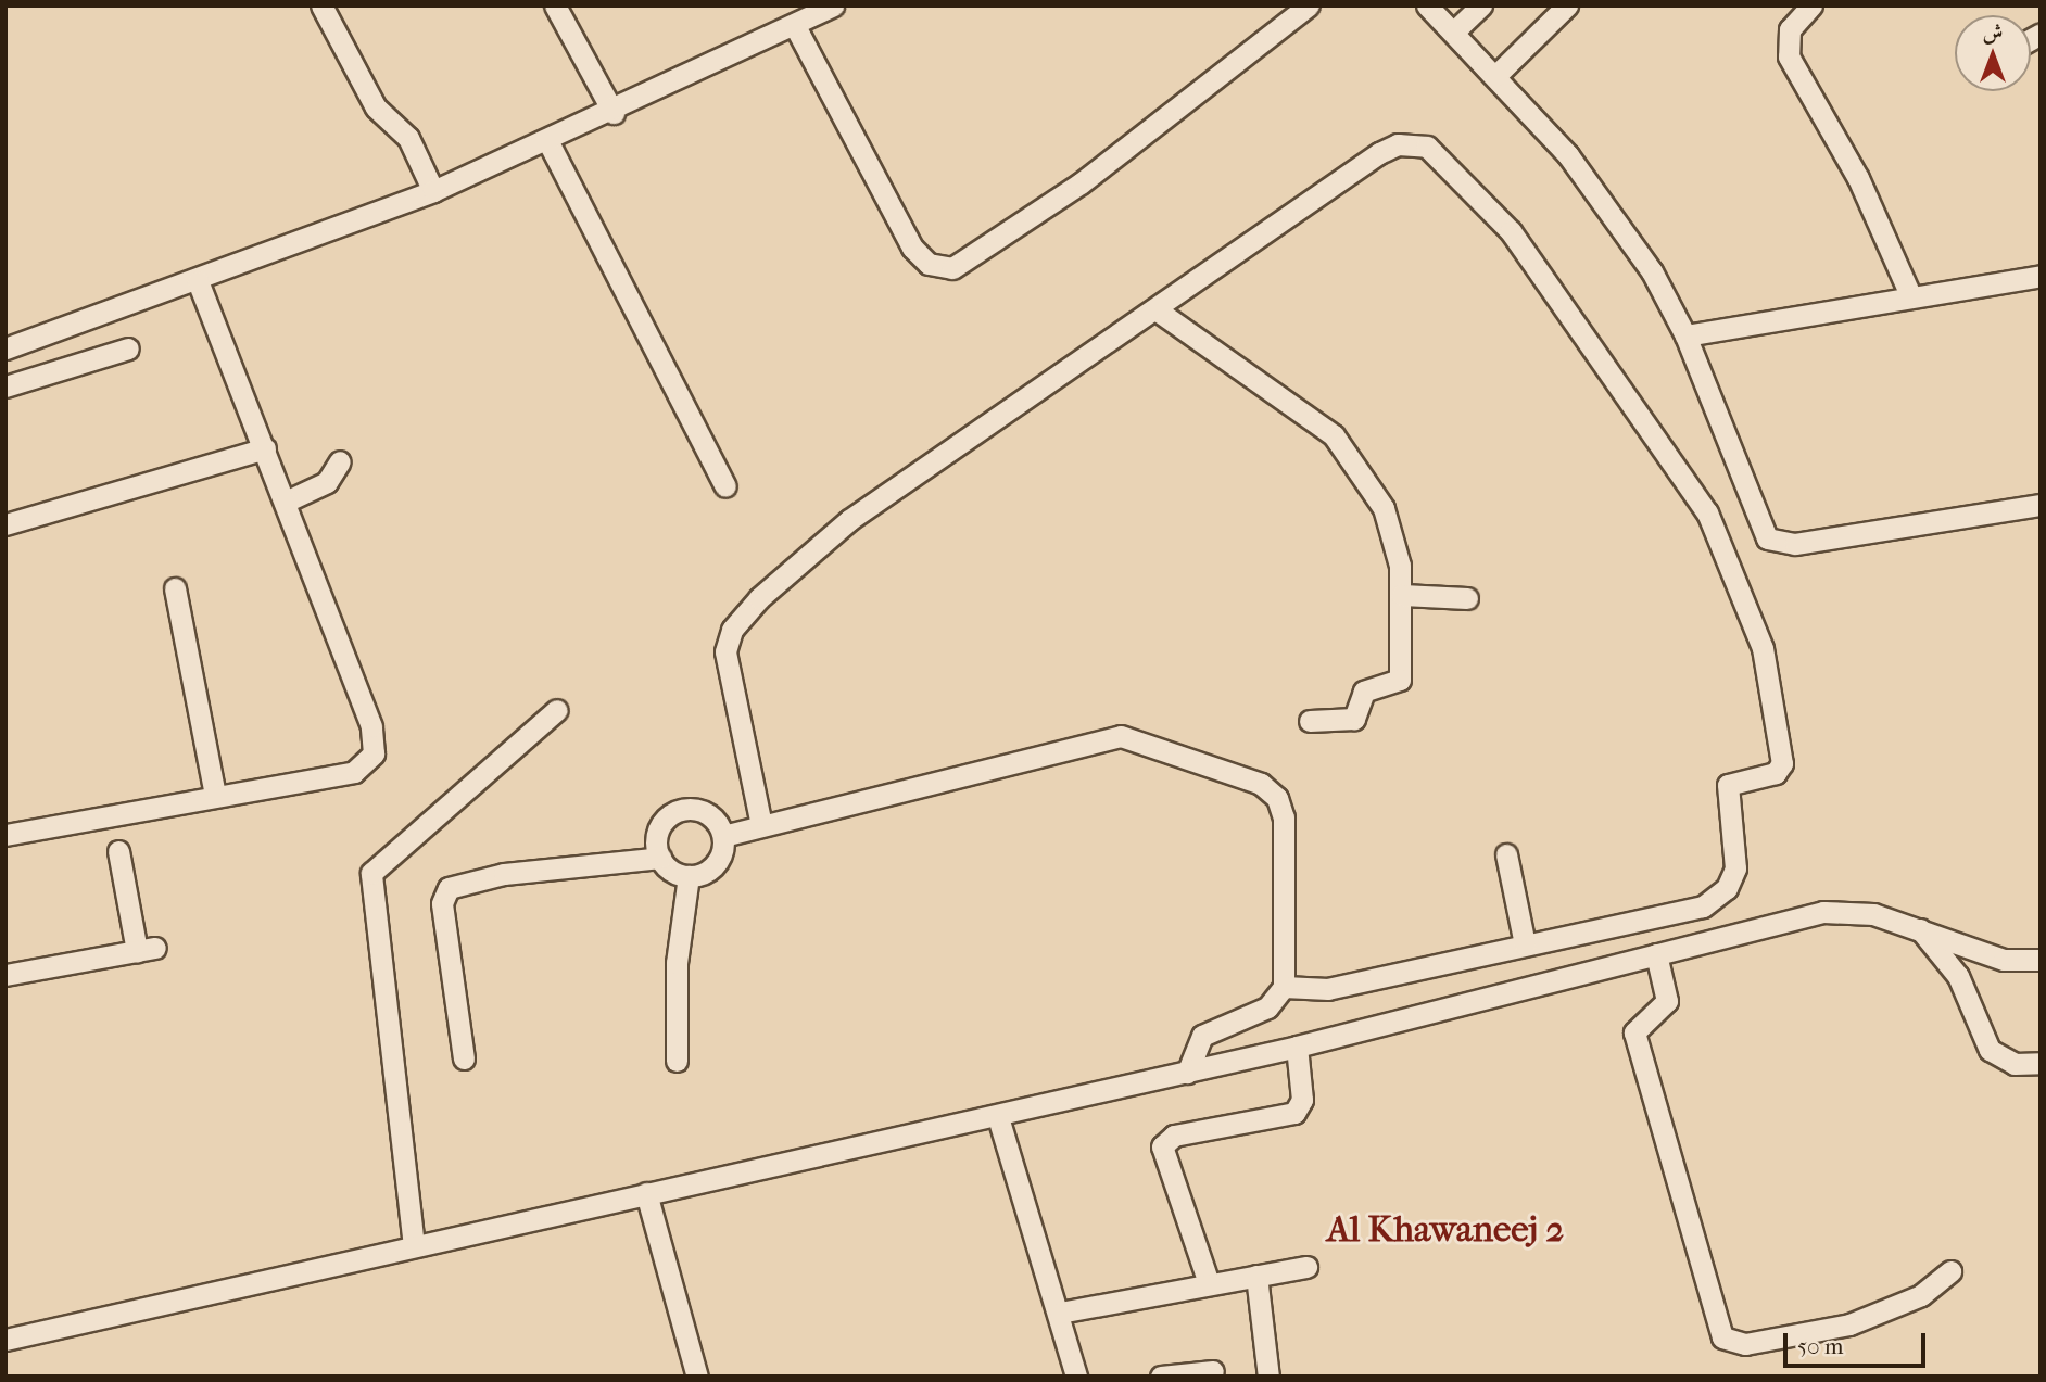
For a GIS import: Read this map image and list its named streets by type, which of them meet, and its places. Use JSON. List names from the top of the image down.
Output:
{
  "districts": ["Al Khawaneej 2"],
  "scale_bar": "50 m",
  "north": "top"
}
